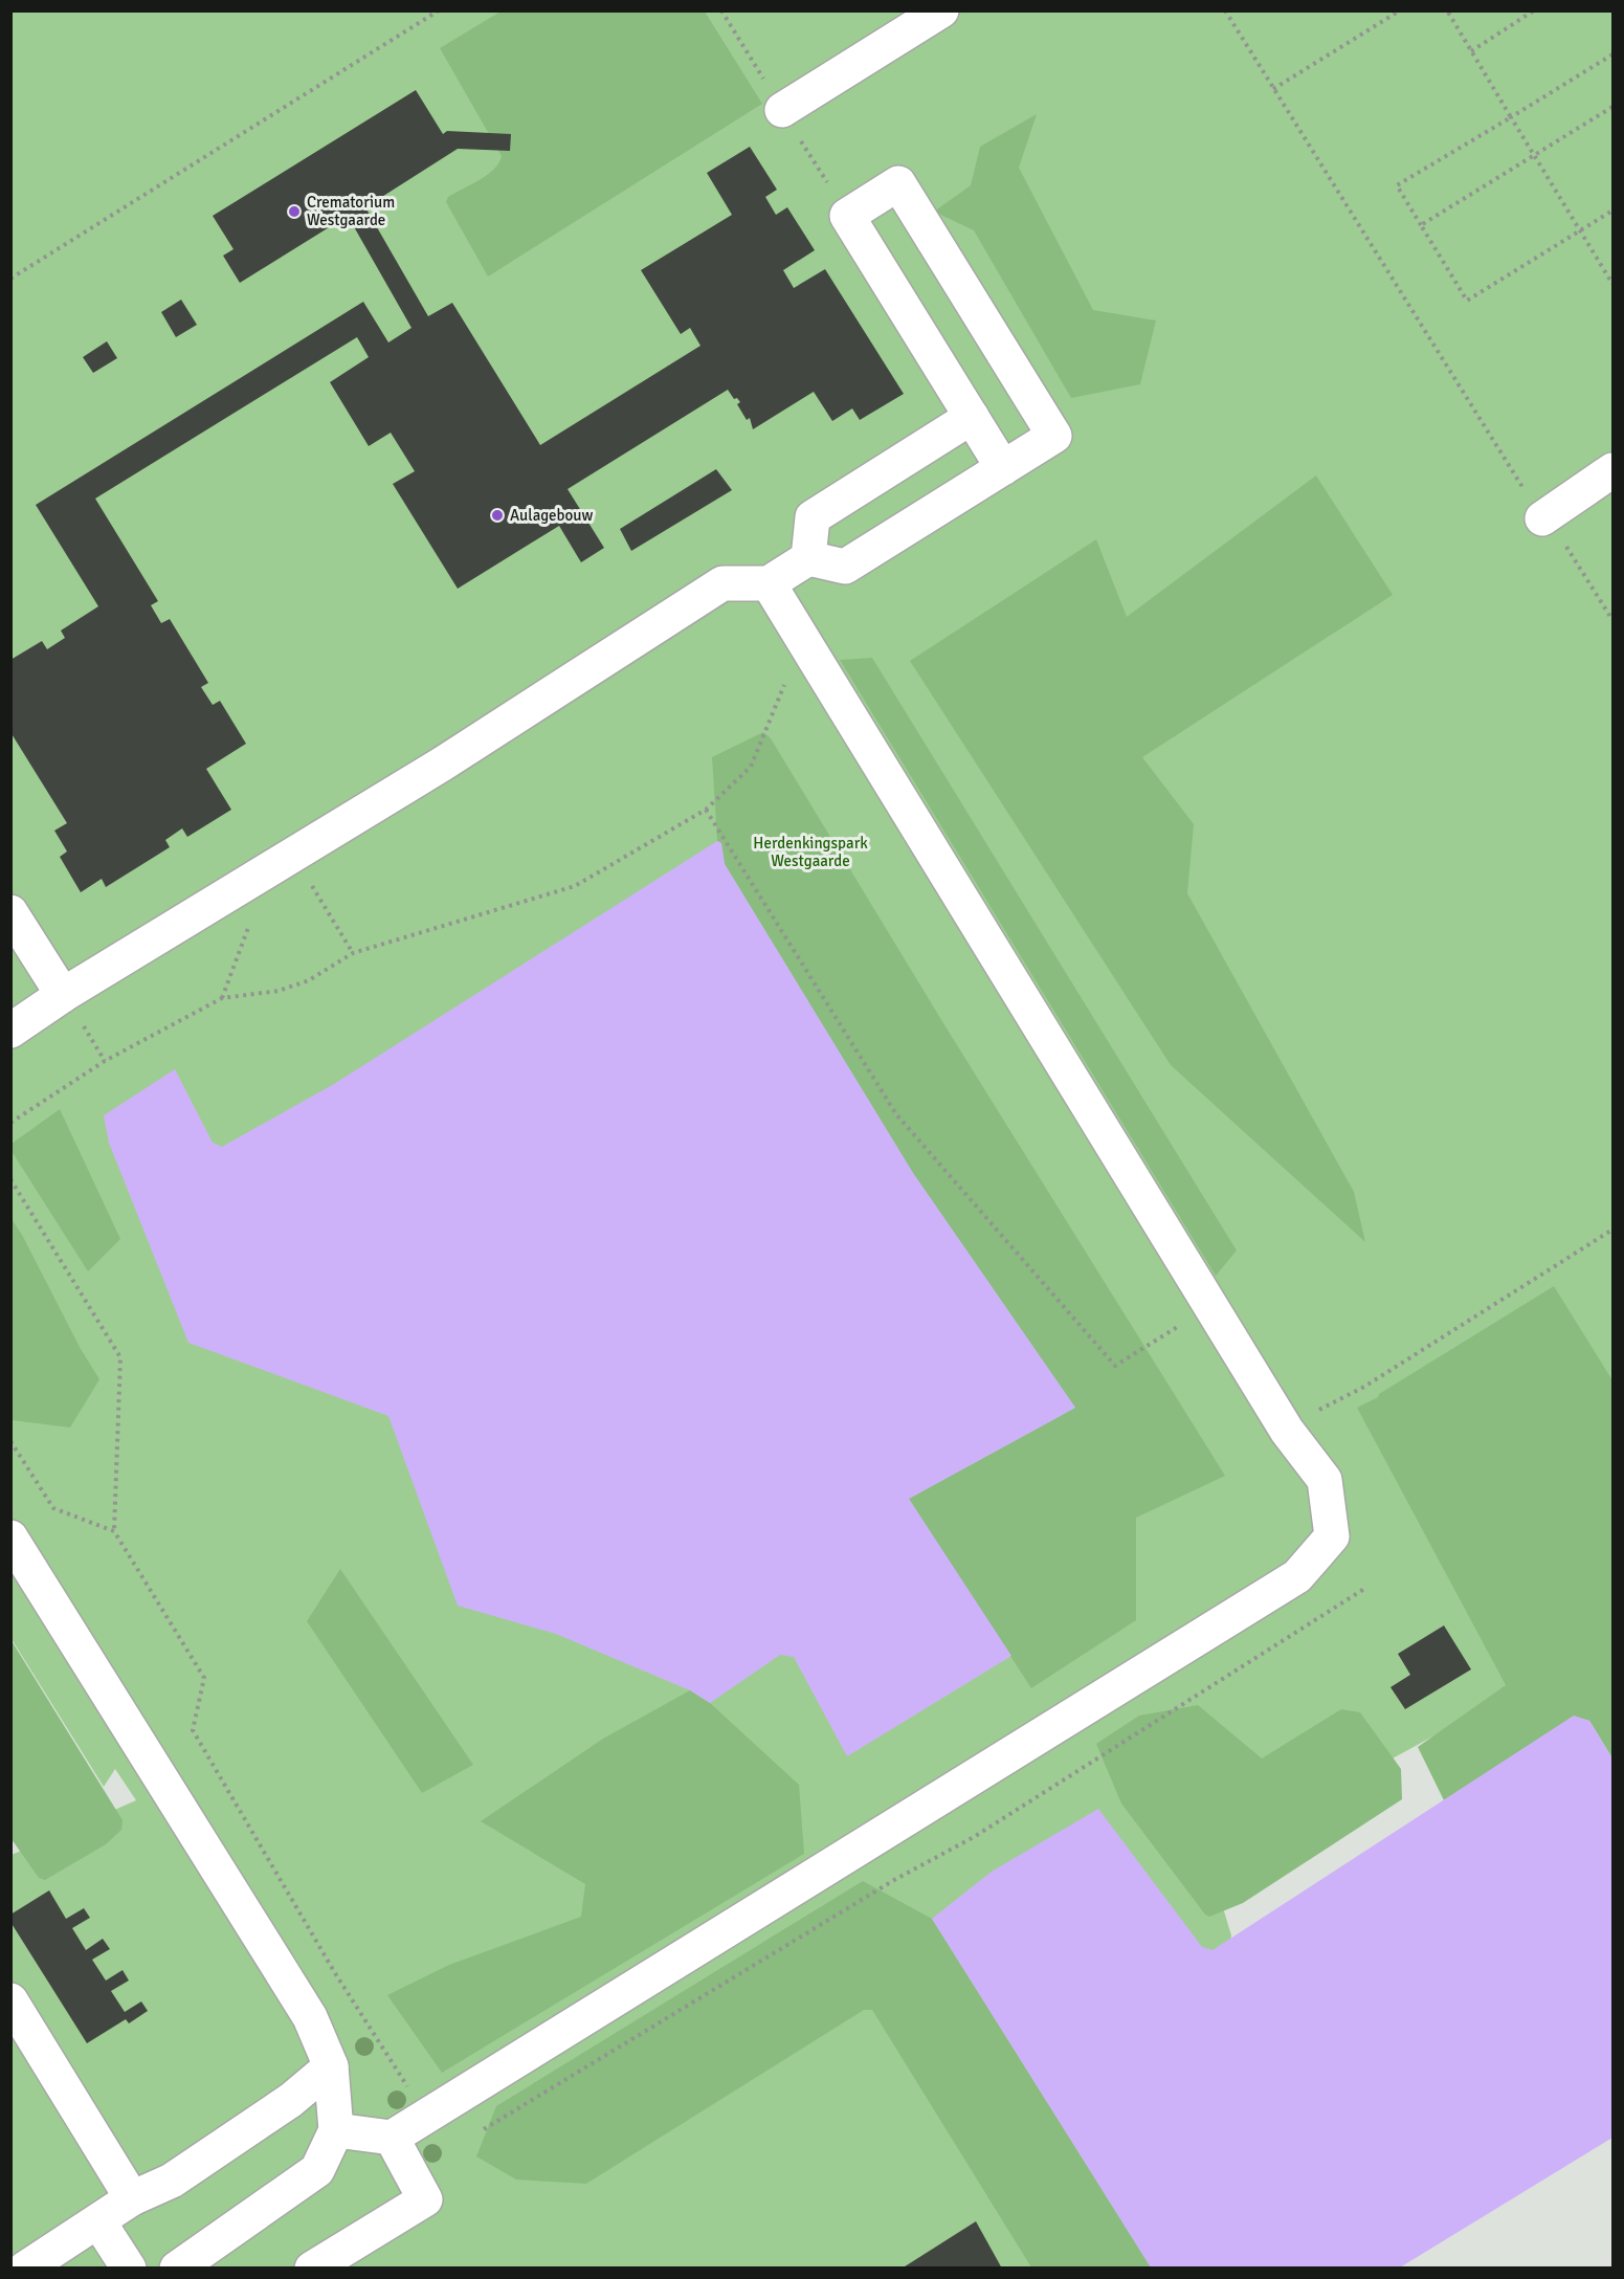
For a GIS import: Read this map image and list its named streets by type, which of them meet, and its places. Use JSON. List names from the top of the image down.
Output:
{
  "parks": ["Herdenkingspark Westgaarde"],
  "places": ["Crematorium Westgaarde", "Aulagebouw"]
}
